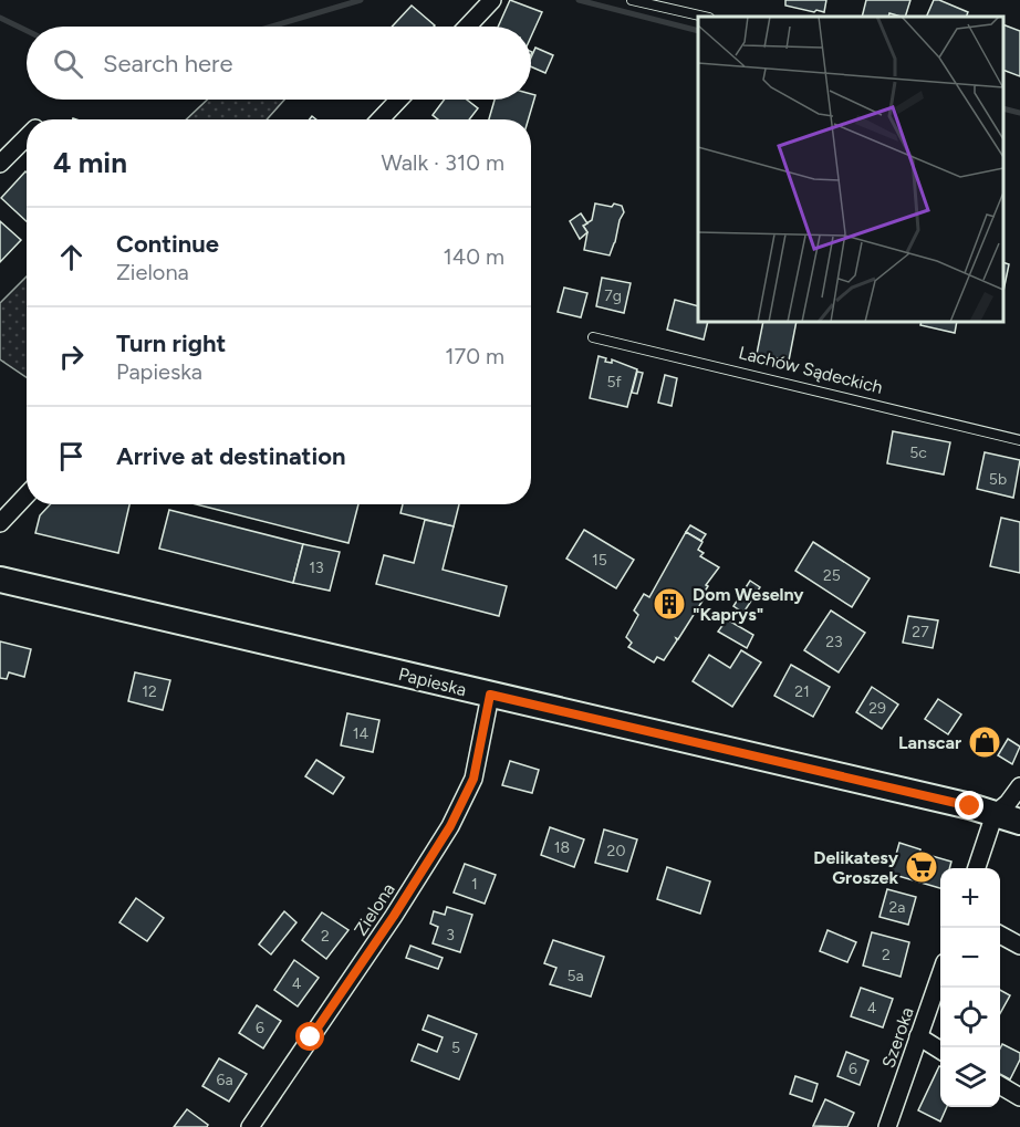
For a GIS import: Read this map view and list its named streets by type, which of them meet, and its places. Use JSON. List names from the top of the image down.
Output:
{
  "streets": {
    "street": ["Papieska", "Zielona", "Szeroka"],
    "lane": ["Lachów Sądeckich"]
  },
  "crossings": [
    ["Papieska", "Zielona"]
  ],
  "places": {
    "building": ["Dom Weselny \"Kaprys\""],
    "shop": ["Lanscar"],
    "supermarket": ["Delikatesy Groszek"]
  },
  "house_numbers": [
    "7g",
    "5f",
    "5c",
    "5b",
    "15",
    "13",
    "25",
    "27",
    "23",
    "12",
    "21",
    "29",
    "14",
    "18",
    "20",
    "1",
    "2a",
    "3",
    "2",
    "2",
    "5a",
    "4",
    "4",
    "6",
    "5",
    "6",
    "6a"
  ],
  "page": {
    "search": "Search here",
    "heading": ["4 min", "Walk · 310 m"],
    "list": [
      ["Continue", "Zielona", "140 m"],
      ["Turn right", "Papieska", "170 m"],
      "Arrive at destination"
    ],
    "map_buttons": ["+", "−"]
  }
}
